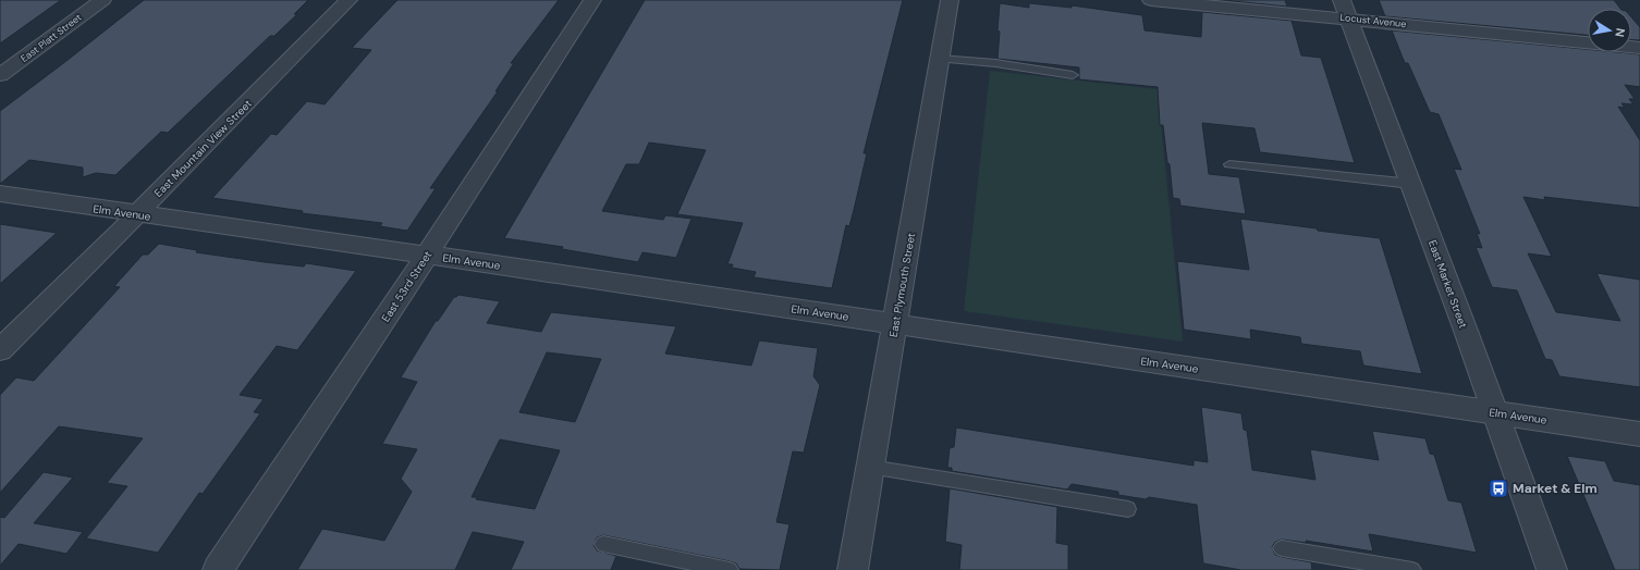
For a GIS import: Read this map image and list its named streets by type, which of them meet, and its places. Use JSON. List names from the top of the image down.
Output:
{
  "streets": {
    "street": [
      "Locust Avenue",
      "East Platt Street",
      "East Mountain View Street",
      "Elm Avenue",
      "East Market Street",
      "East Plymouth Street",
      "East 53rd Street"
    ]
  },
  "crossings": [
    ["Locust Avenue", "East Market Street"],
    ["East Mountain View Street", "Elm Avenue"],
    ["Elm Avenue", "East Market Street"],
    ["Elm Avenue", "East Plymouth Street"],
    ["Elm Avenue", "East 53rd Street"]
  ],
  "places": {
    "bus stop": ["Market & Elm"]
  },
  "north": "right"
}
